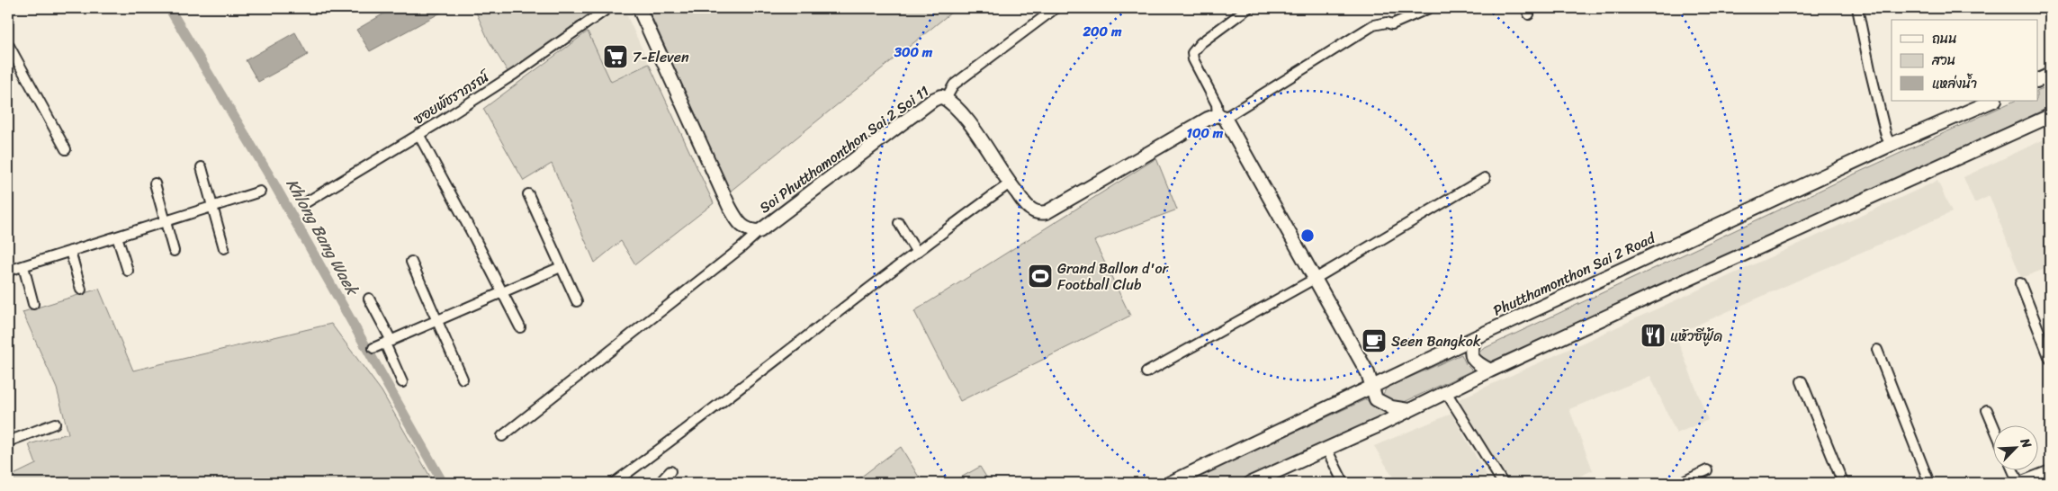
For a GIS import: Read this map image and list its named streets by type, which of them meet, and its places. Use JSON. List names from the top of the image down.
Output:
{
  "streets": {
    "main road": ["Soi Phutthamonthon Sai 2 Soi 11", "Phutthamonthon Sai 2 Road"],
    "street": ["ซอยพัชราภรณ์"]
  },
  "water": ["Khlong Bang Waek"],
  "places": {
    "supermarket": ["7-Eleven"],
    "sports": ["Grand Ballon d'or Football Club"],
    "restaurant": ["แห้วซีฟู้ด"],
    "cafe": ["Seen Bangkok"]
  },
  "legend": ["ถนน", "สวน", "แหล่งน้ำ"],
  "north": "top right",
  "rings": ["200 m", "300 m", "100 m"]
}
